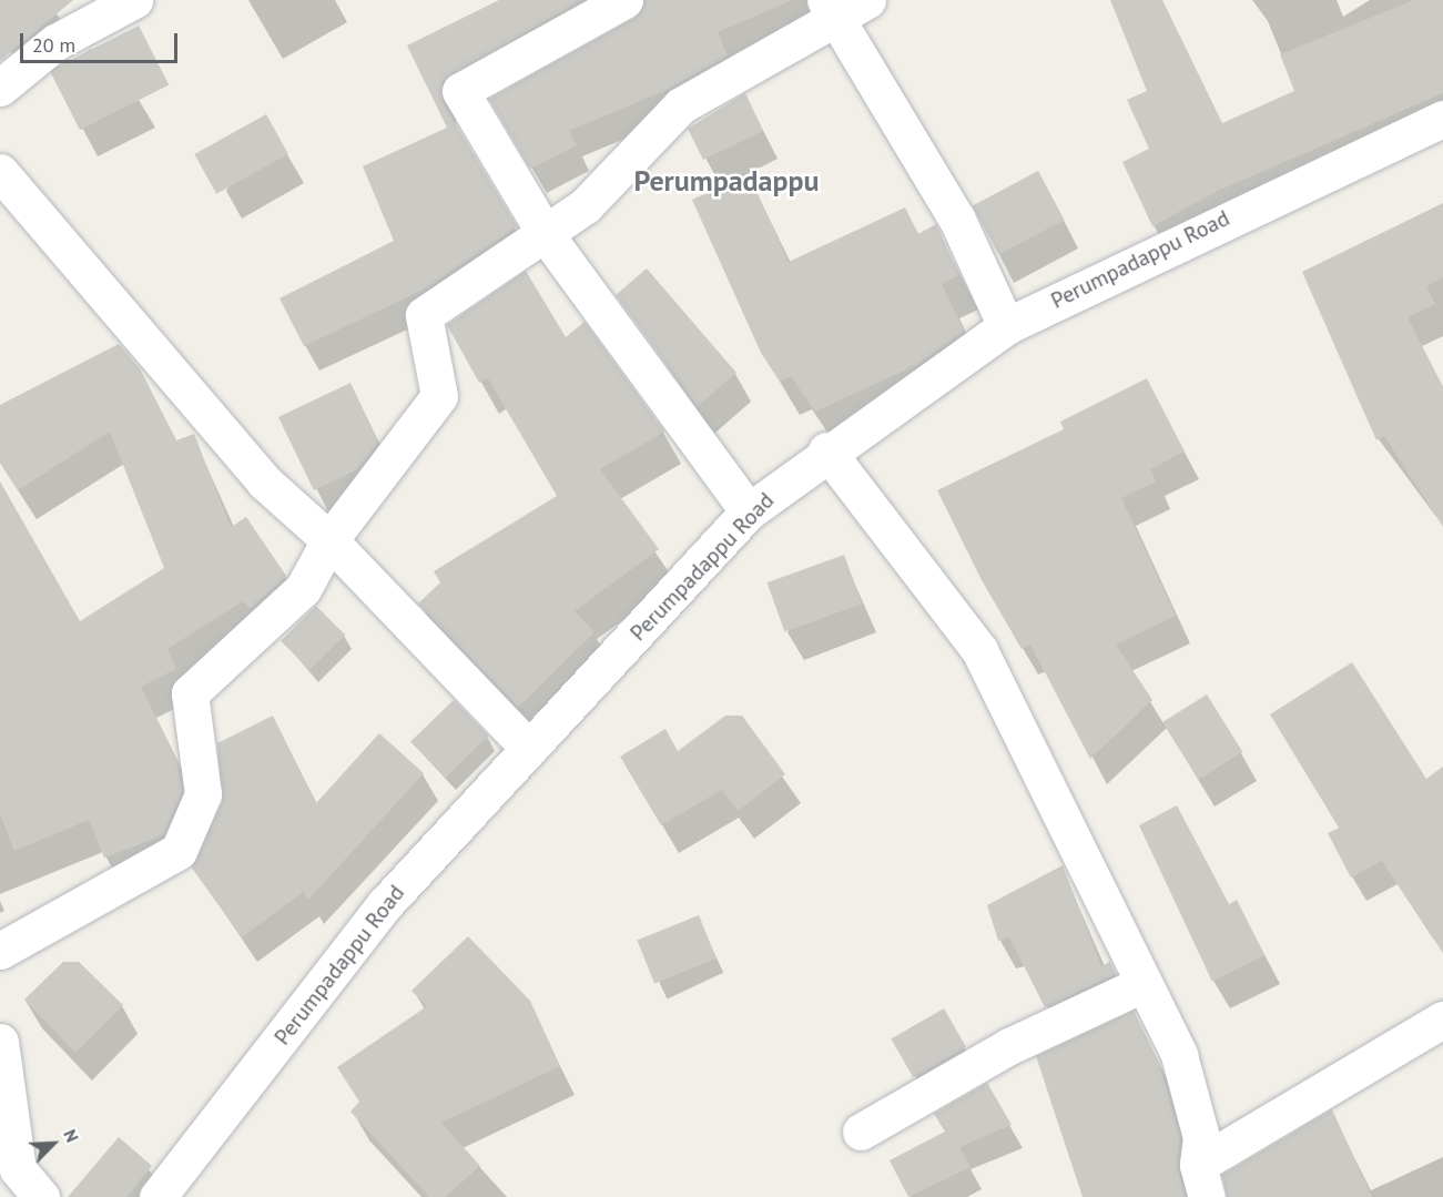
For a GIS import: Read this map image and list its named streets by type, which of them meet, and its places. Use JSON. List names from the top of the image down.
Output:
{
  "streets": {
    "street": ["Perumpadappu Road"]
  },
  "districts": ["Perumpadappu"],
  "scale_bar": "20 m",
  "north": "top right"
}
